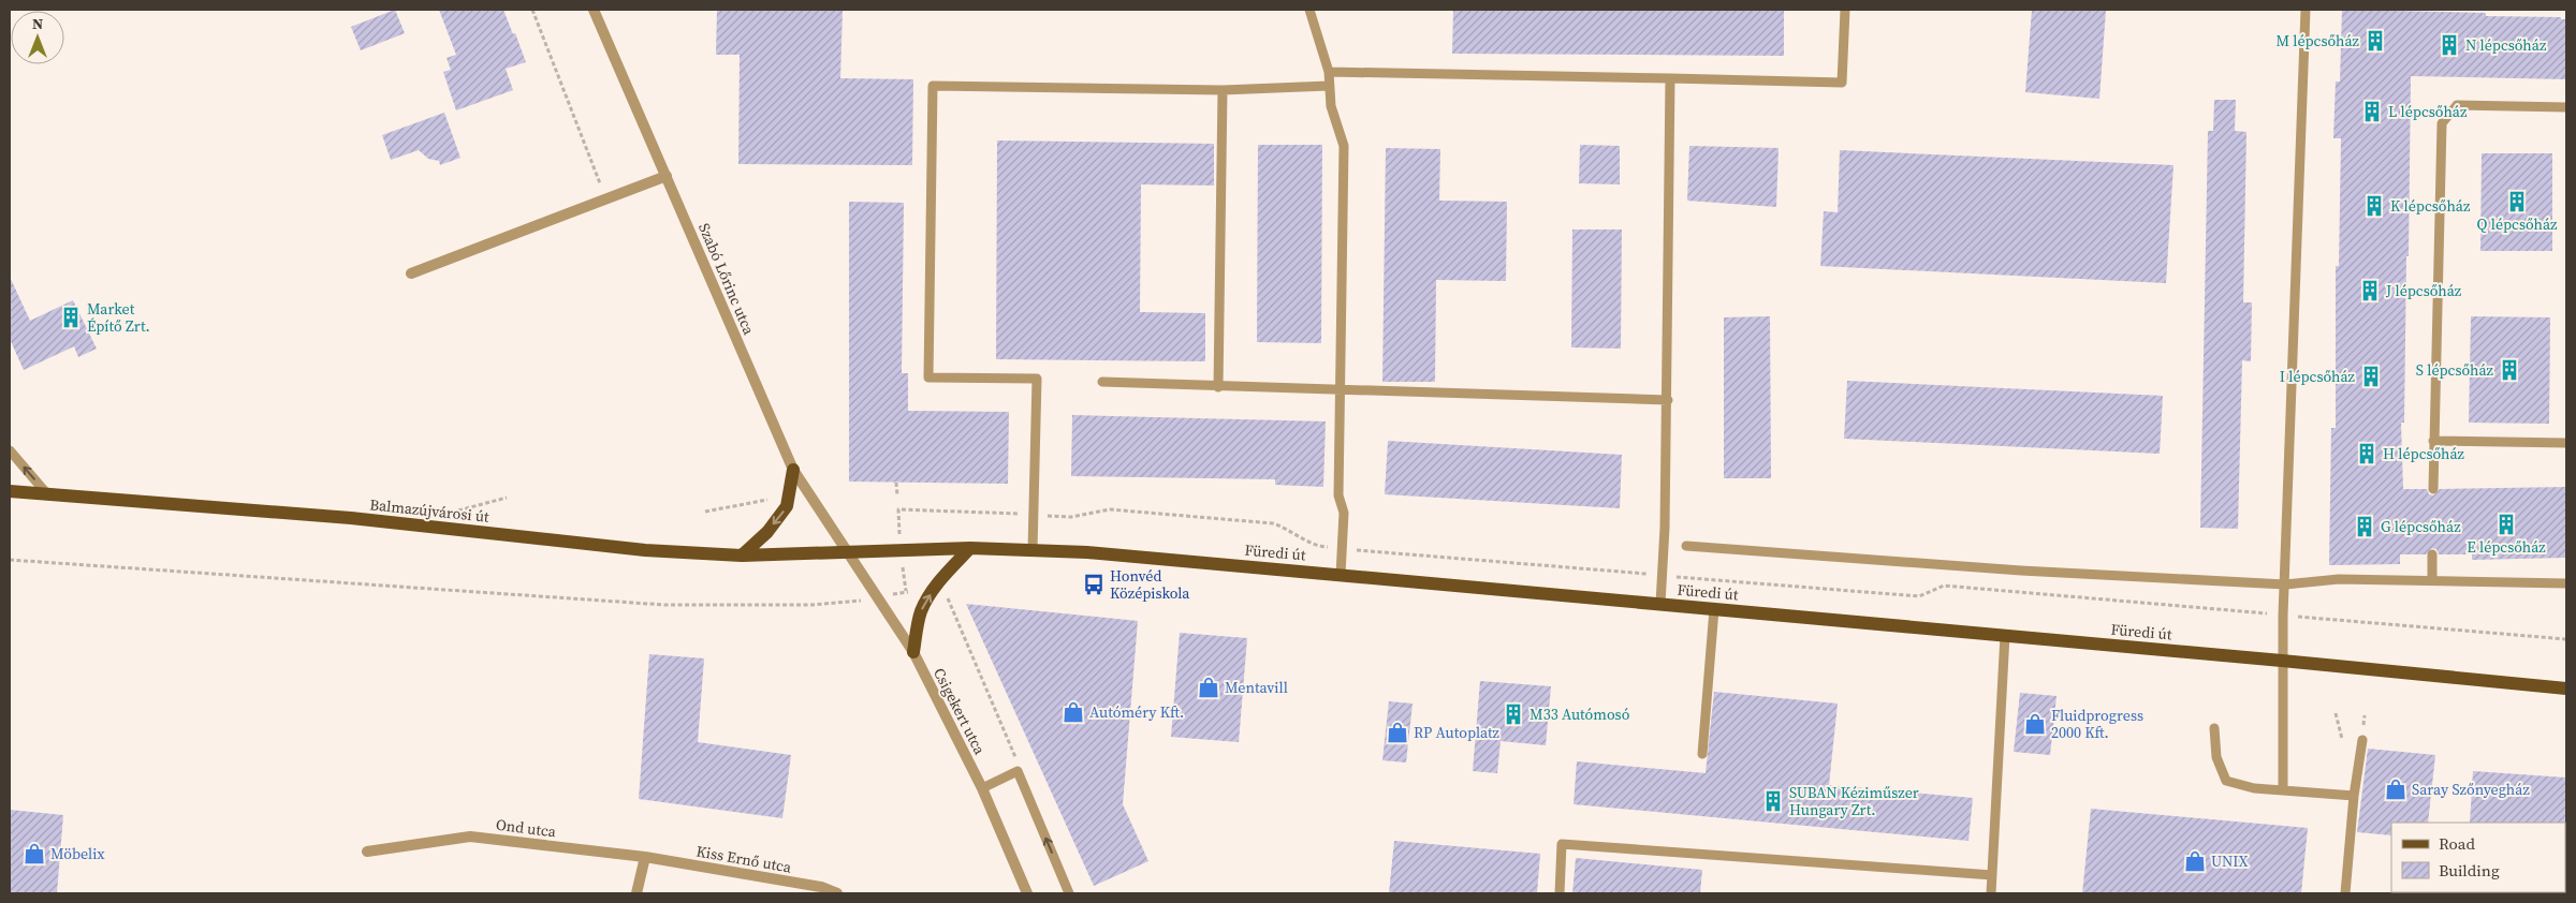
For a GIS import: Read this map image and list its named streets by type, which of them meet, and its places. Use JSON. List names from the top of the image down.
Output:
{
  "streets": {
    "main road": ["Balmazújvárosi út", "Füredi út"],
    "street": [
      "Szabó Lőrinc utca",
      "Csigekert utca",
      "Ond utca",
      "Kiss Ernő utca"
    ]
  },
  "crossings": [
    ["Szabó Lőrinc utca", "Balmazújvárosi út"],
    ["Szabó Lőrinc utca", "Füredi út"],
    ["Szabó Lőrinc utca", "Csigekert utca"],
    ["Balmazújvárosi út", "Füredi út"],
    ["Balmazújvárosi út", "Csigekert utca"],
    ["Füredi út", "Csigekert utca"],
    ["Ond utca", "Kiss Ernő utca"]
  ],
  "places": {
    "building": [
      "M lépcsőház",
      "N lépcsőház",
      "L lépcsőház",
      "Q lépcsőház",
      "K lépcsőház",
      "J lépcsőház",
      "Market Építő Zrt.",
      "S lépcsőház",
      "I lépcsőház",
      "H lépcsőház",
      "E lépcsőház",
      "G lépcsőház",
      "M33 Autómosó",
      "SUBAN Kéziműszer Hungary Zrt."
    ],
    "bus stop": ["Honvéd Középiskola"],
    "shop": [
      "Mentavill",
      "Autóméry Kft.",
      "Fluidprogress 2000 Kft.",
      "RP Autoplatz",
      "Saray Szőnyegház",
      "Möbelix",
      "UNIX"
    ]
  },
  "legend": ["Road", "Building"],
  "north": "top"
}
